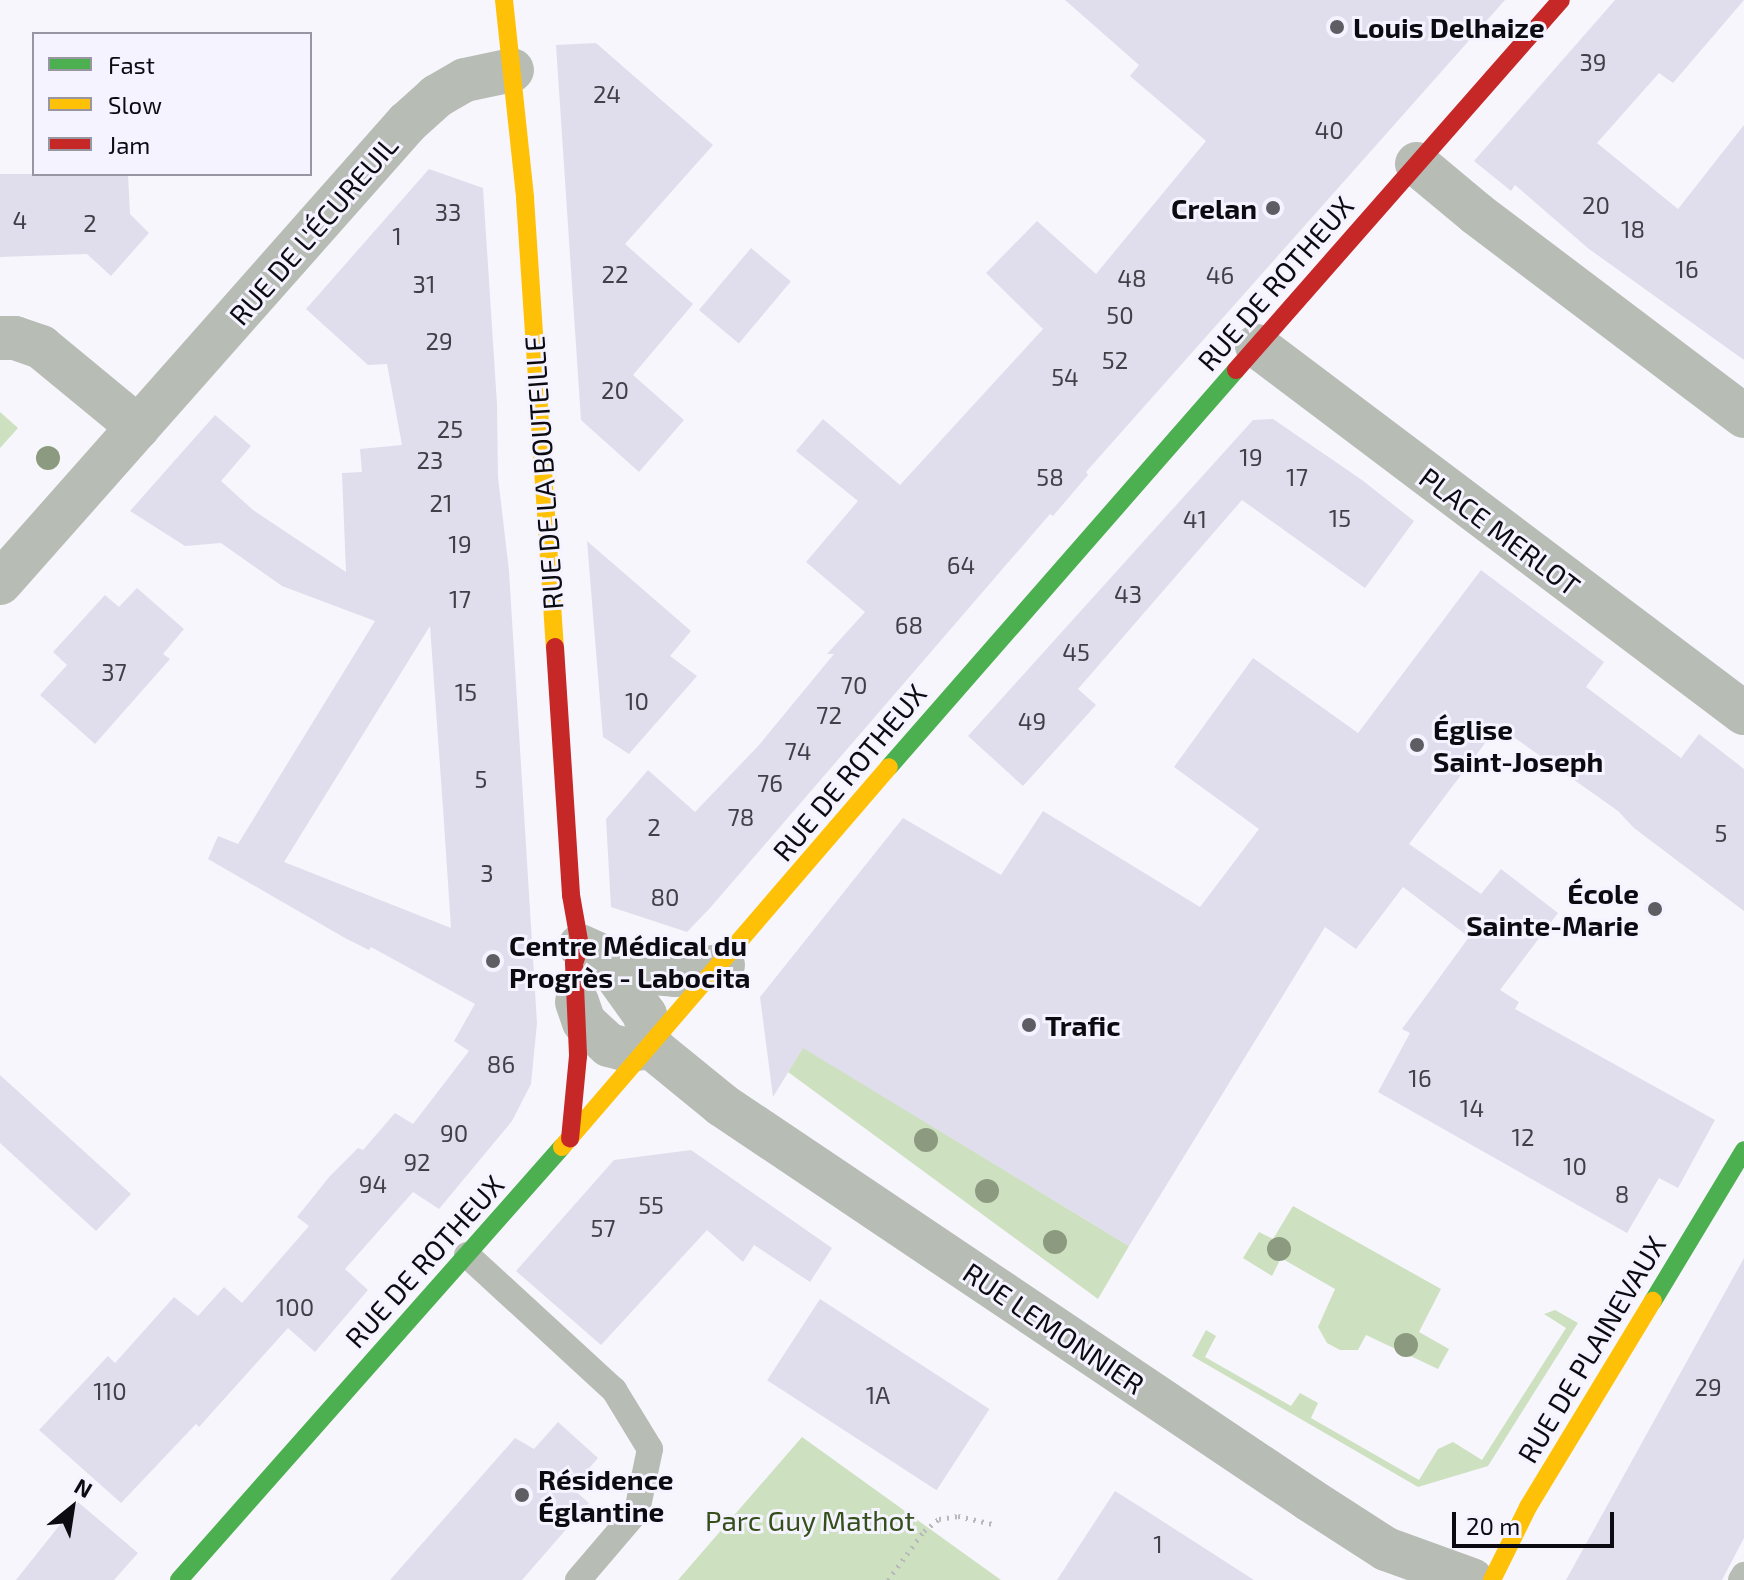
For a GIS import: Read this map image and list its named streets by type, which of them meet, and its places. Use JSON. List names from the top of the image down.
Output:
{
  "streets": {
    "street": [
      "RUE DE L'ÉCUREUIL",
      "RUE DE ROTHEUX",
      "RUE DE LA BOUTEILLE",
      "PLACE MERLOT",
      "RUE LEMONNIER",
      "RUE DE PLAINEVAUX"
    ]
  },
  "crossings": [
    ["RUE DE L'ÉCUREUIL", "RUE DE LA BOUTEILLE"],
    ["RUE DE ROTHEUX", "RUE DE LA BOUTEILLE"],
    ["RUE DE ROTHEUX", "PLACE MERLOT"],
    ["RUE DE ROTHEUX", "RUE LEMONNIER"],
    ["RUE DE LA BOUTEILLE", "RUE LEMONNIER"]
  ],
  "parks": ["Parc Guy Mathot"],
  "places": [
    "Louis Delhaize",
    "Crelan",
    "Église Saint-Joseph",
    "École Sainte-Marie",
    "Centre Médical du Progrès - Labocita",
    "Trafic",
    "Résidence Églantine"
  ],
  "house_numbers": [
    "39",
    "24",
    "40",
    "20",
    "33",
    "4",
    "2",
    "18",
    "1",
    "16",
    "22",
    "46",
    "48",
    "31",
    "50",
    "29",
    "52",
    "54",
    "20",
    "25",
    "19",
    "23",
    "58",
    "17",
    "21",
    "15",
    "41",
    "19",
    "64",
    "43",
    "17",
    "68",
    "45",
    "37",
    "70",
    "15",
    "10",
    "72",
    "49",
    "74",
    "5",
    "76",
    "78",
    "2",
    "5",
    "3",
    "80",
    "86",
    "16",
    "14",
    "90",
    "12",
    "92",
    "10",
    "94",
    "8",
    "55",
    "57",
    "100",
    "29",
    "110",
    "1A",
    "1"
  ],
  "legend": ["Fast", "Slow", "Jam"],
  "scale_bar": "20 m",
  "north": "top right"
}
